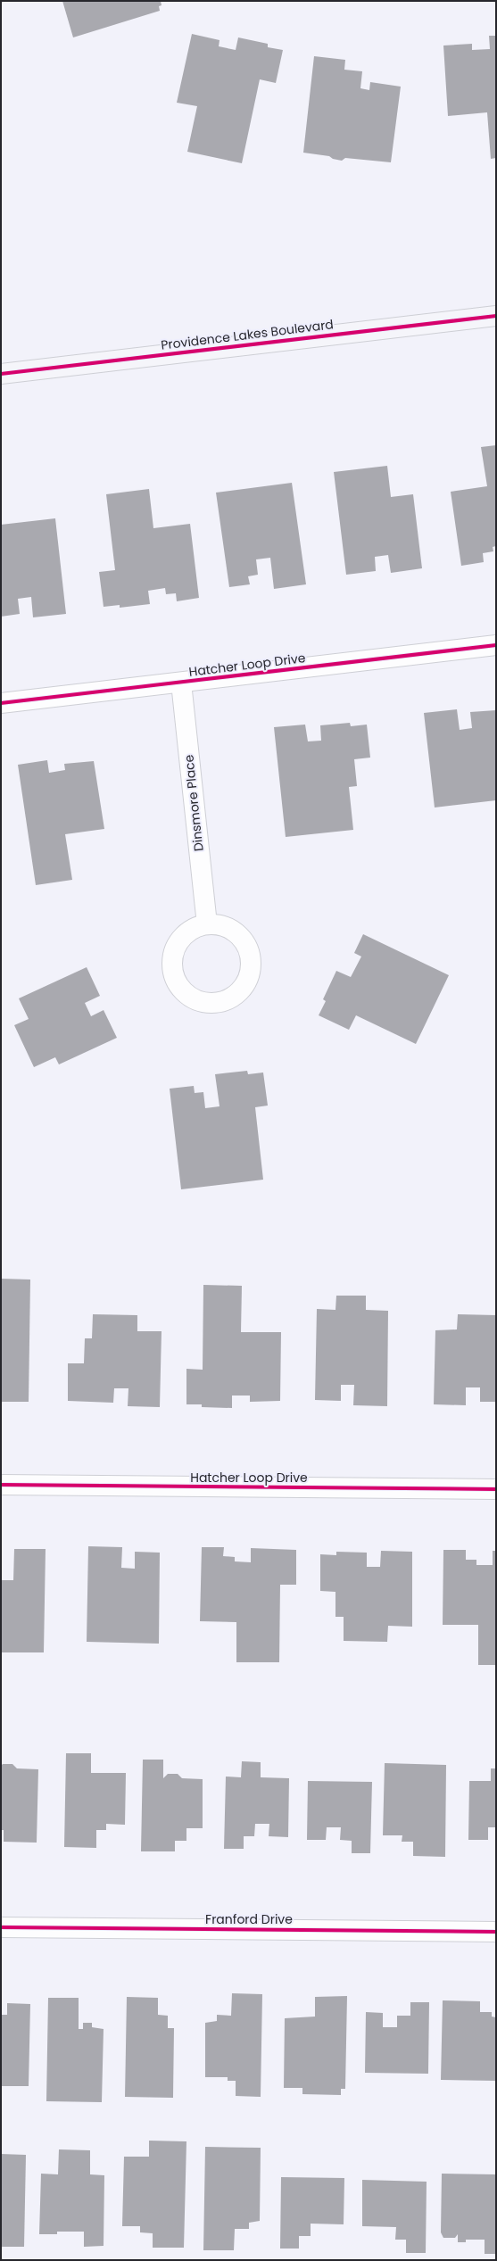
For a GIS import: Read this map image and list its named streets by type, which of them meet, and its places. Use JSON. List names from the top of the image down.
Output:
{
  "streets": {
    "street": [
      "Providence Lakes Boulevard",
      "Hatcher Loop Drive",
      "Dinsmore Place",
      "Franford Drive"
    ]
  },
  "crossings": [
    ["Hatcher Loop Drive", "Dinsmore Place"]
  ]
}
